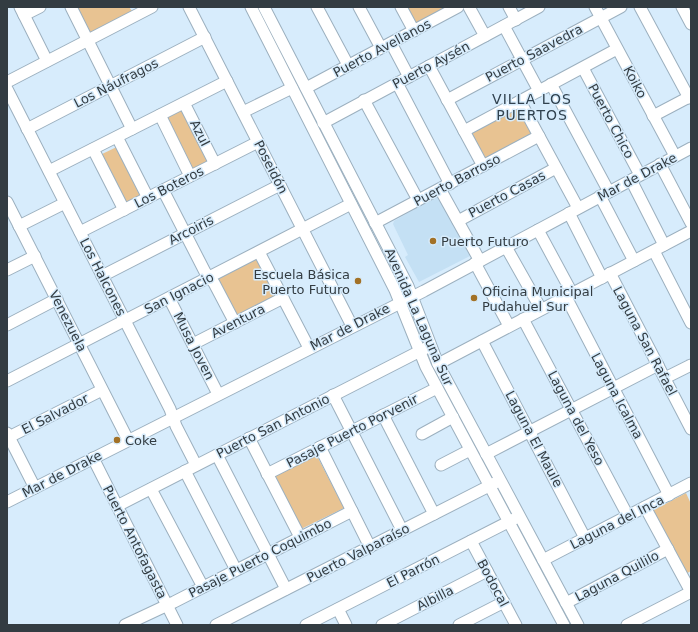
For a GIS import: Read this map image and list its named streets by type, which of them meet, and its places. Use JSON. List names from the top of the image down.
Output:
{
  "streets": {
    "street": [
      "Puerto Avellanos",
      "Puerto Saavedra",
      "Puerto Aysén",
      "Koiko",
      "Los Náufragos",
      "Puerto Chico",
      "Azul",
      "Poseidón",
      "Mar de Drake",
      "Puerto Barroso",
      "Los Boteros",
      "Puerto Casas",
      "Arcoiris",
      "Los Halcones",
      "San Ignacio",
      "Avenida La Laguna Sur",
      "Venezuela",
      "Aventura",
      "Laguna San Rafael",
      "Musa Joven",
      "Laguna Icalma",
      "El Salvador",
      "Laguna del Yeso",
      "Puerto San Antonio",
      "Pasaje Puerto Porvenir",
      "Laguna El Maule",
      "Laguna del Inca",
      "Puerto Antofagasta",
      "Puerto Valparaíso",
      "Pasaje Puerto Coquimbo",
      "El Parrón",
      "Laguna Quililo",
      "Bodocal",
      "Albilla"
    ]
  },
  "crossings": [
    ["Puerto Avellanos", "Avenida La Laguna Sur"],
    ["Puerto Saavedra", "Koiko"],
    ["Puerto Aysén", "Avenida La Laguna Sur"],
    ["Koiko", "Mar de Drake"],
    ["Los Náufragos", "Poseidón"],
    ["Los Náufragos", "Los Halcones"],
    ["Puerto Chico", "Mar de Drake"],
    ["Azul", "Los Boteros"],
    ["Poseidón", "Mar de Drake"],
    ["Poseidón", "Los Boteros"],
    ["Poseidón", "Arcoiris"],
    ["Poseidón", "San Ignacio"],
    ["Mar de Drake", "Los Halcones"],
    ["Mar de Drake", "Avenida La Laguna Sur"],
    ["Mar de Drake", "Venezuela"],
    ["Mar de Drake", "Laguna San Rafael"],
    ["Mar de Drake", "Musa Joven"],
    ["Mar de Drake", "Laguna Icalma"],
    ["Mar de Drake", "Puerto Antofagasta"],
    ["Puerto Barroso", "Avenida La Laguna Sur"],
    ["Puerto Barroso", "Laguna San Rafael"],
    ["Los Boteros", "Los Halcones"],
    ["Puerto Casas", "Laguna San Rafael"],
    ["Arcoiris", "Los Halcones"],
    ["Los Halcones", "San Ignacio"],
    ["Los Halcones", "Puerto San Antonio"],
    ["San Ignacio", "Avenida La Laguna Sur"],
    ["San Ignacio", "Venezuela"],
    ["San Ignacio", "Musa Joven"],
    ["Avenida La Laguna Sur", "Puerto San Antonio"],
    ["Avenida La Laguna Sur", "Pasaje Puerto Porvenir"],
    ["Avenida La Laguna Sur", "Laguna del Inca"],
    ["Avenida La Laguna Sur", "Puerto Valparaíso"],
    ["Avenida La Laguna Sur", "El Parrón"],
    ["Avenida La Laguna Sur", "Laguna Quililo"],
    ["Venezuela", "El Salvador"],
    ["Aventura", "Musa Joven"],
    ["Laguna Icalma", "Laguna del Inca"],
    ["Laguna del Yeso", "Laguna del Inca"],
    ["Puerto San Antonio", "Puerto Antofagasta"],
    ["Laguna El Maule", "Laguna del Inca"],
    ["Puerto Antofagasta", "Pasaje Puerto Coquimbo"],
    ["El Parrón", "Bodocal"],
    ["Bodocal", "Albilla"]
  ],
  "districts": ["VILLA LOS PUERTOS"],
  "places": [
    "Puerto Futuro",
    "Escuela Básica Puerto Futuro",
    "Oficina Municipal Pudahuel Sur",
    "Coke"
  ]
}
